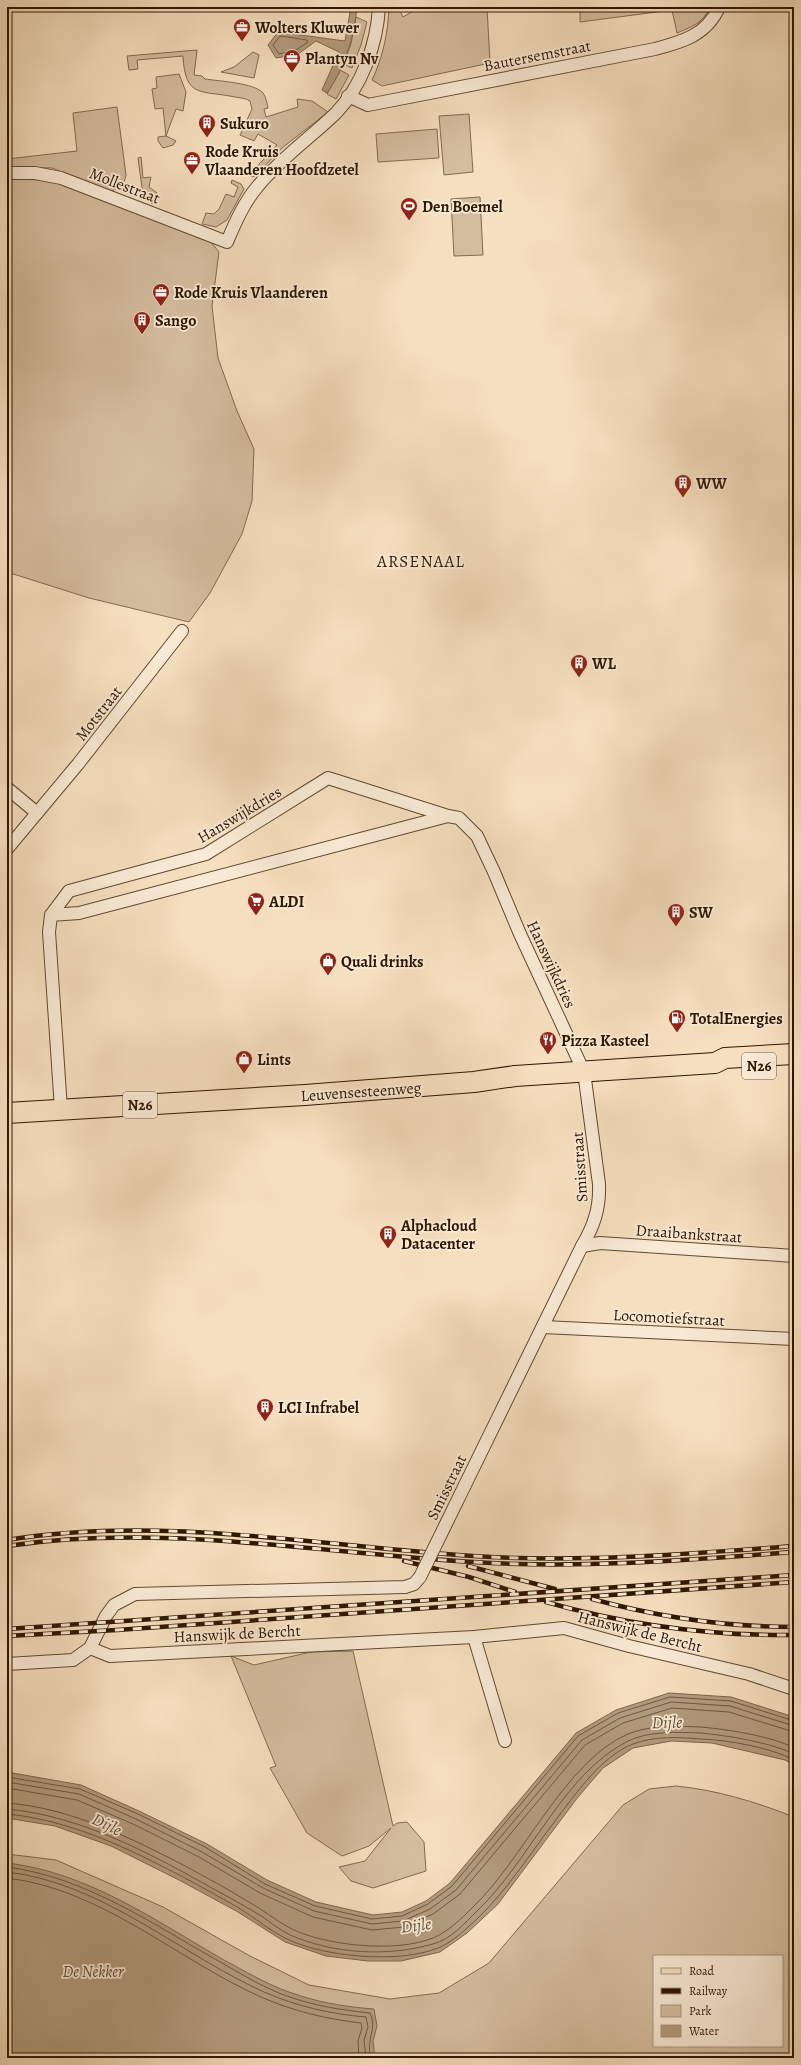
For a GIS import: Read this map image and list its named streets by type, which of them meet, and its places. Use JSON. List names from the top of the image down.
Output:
{
  "streets": {
    "main road": ["N26", "Leuvensesteenweg"],
    "street": [
      "Bautersemstraat",
      "Mollestraat",
      "Motstraat",
      "Hanswijkdries",
      "Smisstraat",
      "Draaibankstraat",
      "Locomotiefstraat",
      "Hanswijk de Bercht"
    ]
  },
  "crossings": [
    ["Bautersemstraat", "Mollestraat"],
    ["Hanswijkdries", "Leuvensesteenweg"],
    ["Hanswijkdries", "Smisstraat"],
    ["Leuvensesteenweg", "Smisstraat"],
    ["Smisstraat", "Draaibankstraat"],
    ["Smisstraat", "Locomotiefstraat"],
    ["Smisstraat", "Hanswijk de Bercht"]
  ],
  "districts": ["ARSENAAL"],
  "water": ["Dijle"],
  "parks": ["De Nekker"],
  "places": {
    "office": [
      "Wolters Kluwer",
      "Plantyn Nv",
      "Rode Kruis Vlaanderen Hoofdzetel",
      "Rode Kruis Vlaanderen"
    ],
    "building": [
      "Sukuro",
      "Sango",
      "WW",
      "WL",
      "SW",
      "Alphacloud Datacenter",
      "LCI Infrabel"
    ],
    "sports": ["Den Boemel"],
    "supermarket": ["ALDI"],
    "shop": ["Quali drinks", "Lints"],
    "fuel station": ["TotalEnergies"],
    "restaurant": ["Pizza Kasteel"]
  },
  "legend": [
    "Road",
    "Railway",
    "Park",
    "Water"
  ]
}
